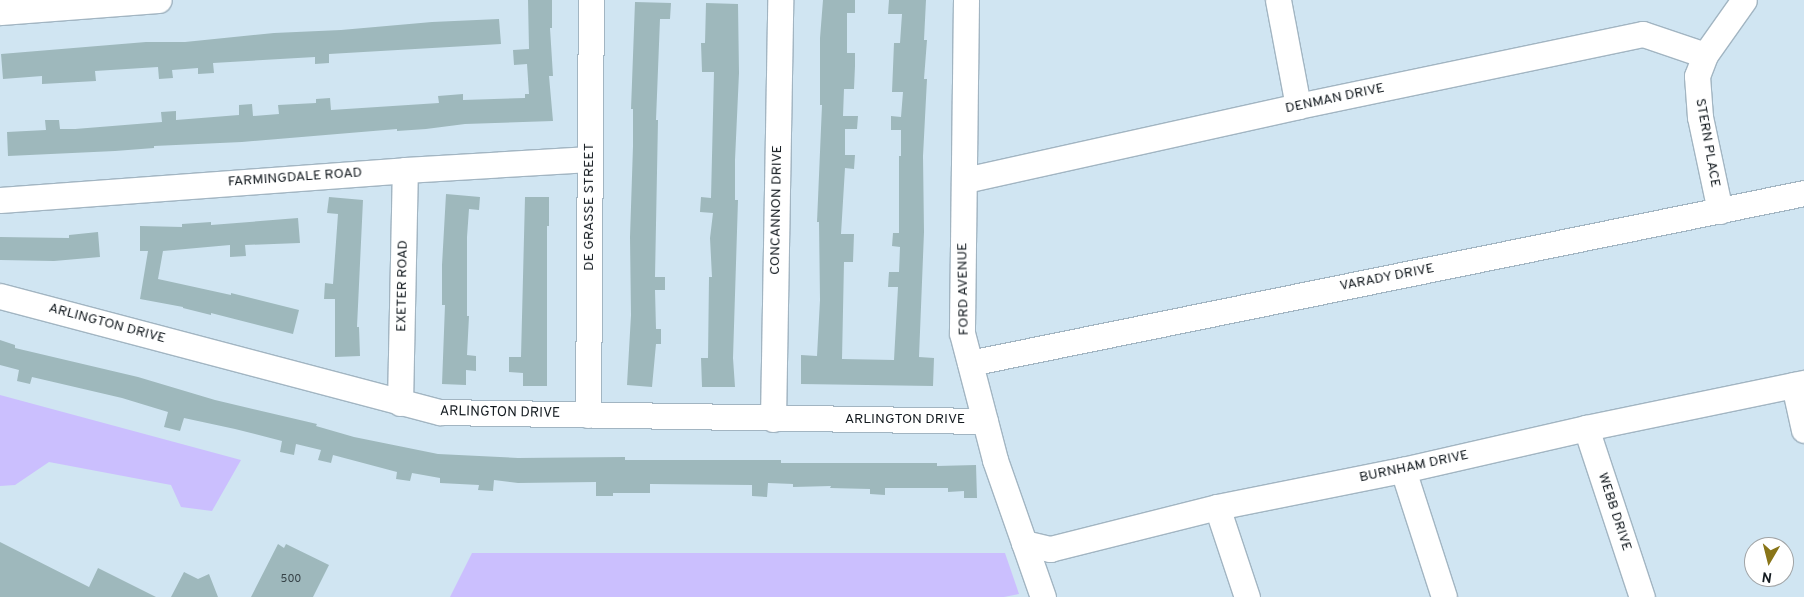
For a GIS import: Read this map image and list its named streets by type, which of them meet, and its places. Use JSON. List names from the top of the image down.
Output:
{
  "streets": {
    "street": [
      "DENMAN DRIVE",
      "STERN PLACE",
      "FARMINGDALE ROAD",
      "DE GRASSE STREET",
      "CONCANNON DRIVE",
      "VARADY DRIVE",
      "EXETER ROAD",
      "FORD AVENUE",
      "ARLINGTON DRIVE",
      "BURNHAM DRIVE",
      "WEBB DRIVE"
    ]
  },
  "crossings": [
    ["DENMAN DRIVE", "STERN PLACE"],
    ["DENMAN DRIVE", "FORD AVENUE"],
    ["STERN PLACE", "VARADY DRIVE"],
    ["FARMINGDALE ROAD", "DE GRASSE STREET"],
    ["FARMINGDALE ROAD", "EXETER ROAD"],
    ["DE GRASSE STREET", "ARLINGTON DRIVE"],
    ["CONCANNON DRIVE", "ARLINGTON DRIVE"],
    ["VARADY DRIVE", "FORD AVENUE"],
    ["EXETER ROAD", "ARLINGTON DRIVE"],
    ["FORD AVENUE", "ARLINGTON DRIVE"],
    ["FORD AVENUE", "BURNHAM DRIVE"],
    ["BURNHAM DRIVE", "WEBB DRIVE"]
  ],
  "house_numbers": ["500"],
  "north": "bottom"
}
